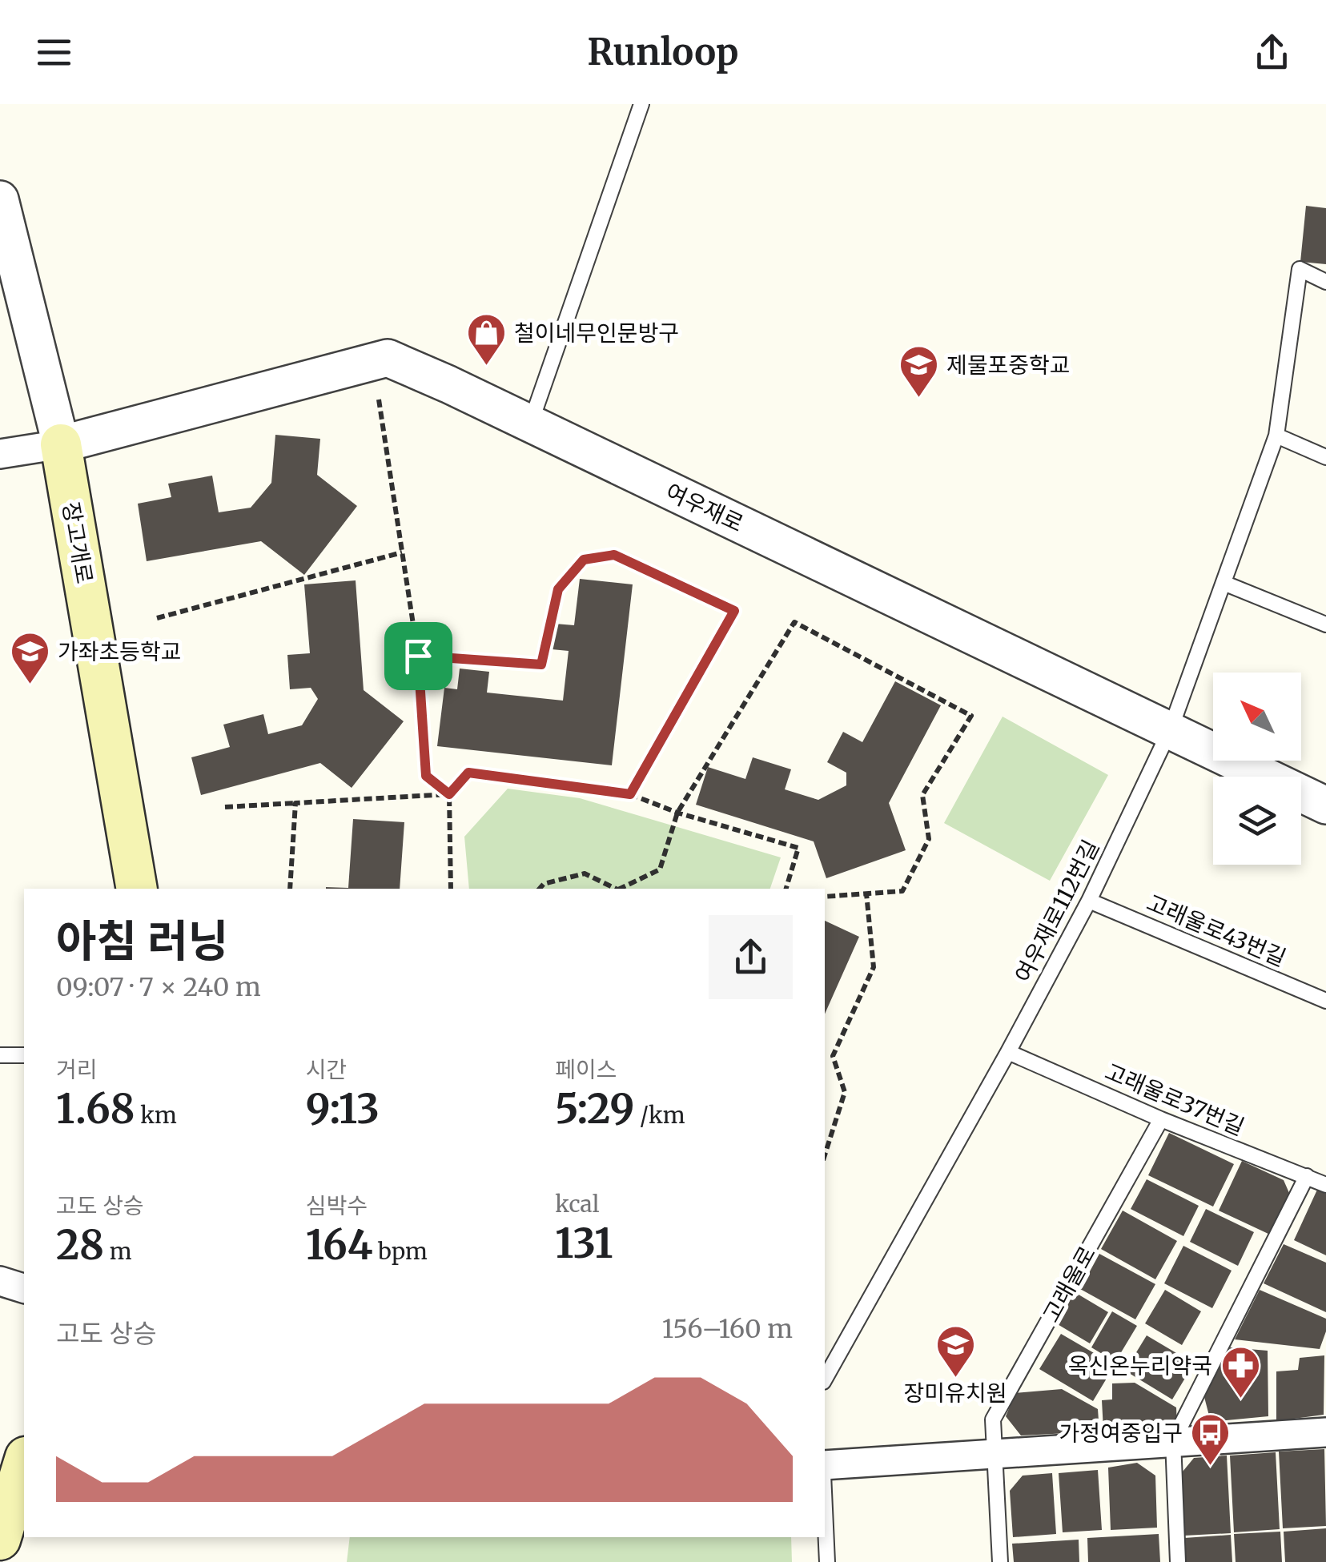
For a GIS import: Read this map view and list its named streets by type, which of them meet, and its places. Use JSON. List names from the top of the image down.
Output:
{
  "streets": {
    "main road": ["장고개로"],
    "street": ["여우재로"],
    "lane": [
      "여우재로112번길",
      "고래울로43번길",
      "고래울로37번길",
      "고래울로"
    ]
  },
  "crossings": [
    ["여우재로", "장고개로"],
    ["여우재로", "여우재로112번길"],
    ["여우재로112번길", "고래울로43번길"],
    ["여우재로112번길", "고래울로37번길"],
    ["고래울로37번길", "고래울로"]
  ],
  "places": {
    "shop": ["철이네무인문방구"],
    "school or university": ["제물포중학교", "가좌초등학교", "장미유치원"],
    "pharmacy": ["옥신온누리약국"],
    "bus stop": ["가정여중입구"]
  },
  "north": "top left",
  "page": {
    "header": "Runloop",
    "heading": ["아침 러닝", "09:07 · 7 × 240 m"],
    "stats": [
      ["거리", "1.68 km"],
      ["시간", "9:13"],
      ["페이스", "5:29 /km"],
      ["고도 상승", "28 m"],
      ["심박수", "164 bpm"],
      ["kcal", "131"]
    ],
    "chart": ["고도 상승", "156–160 m"]
  }
}
